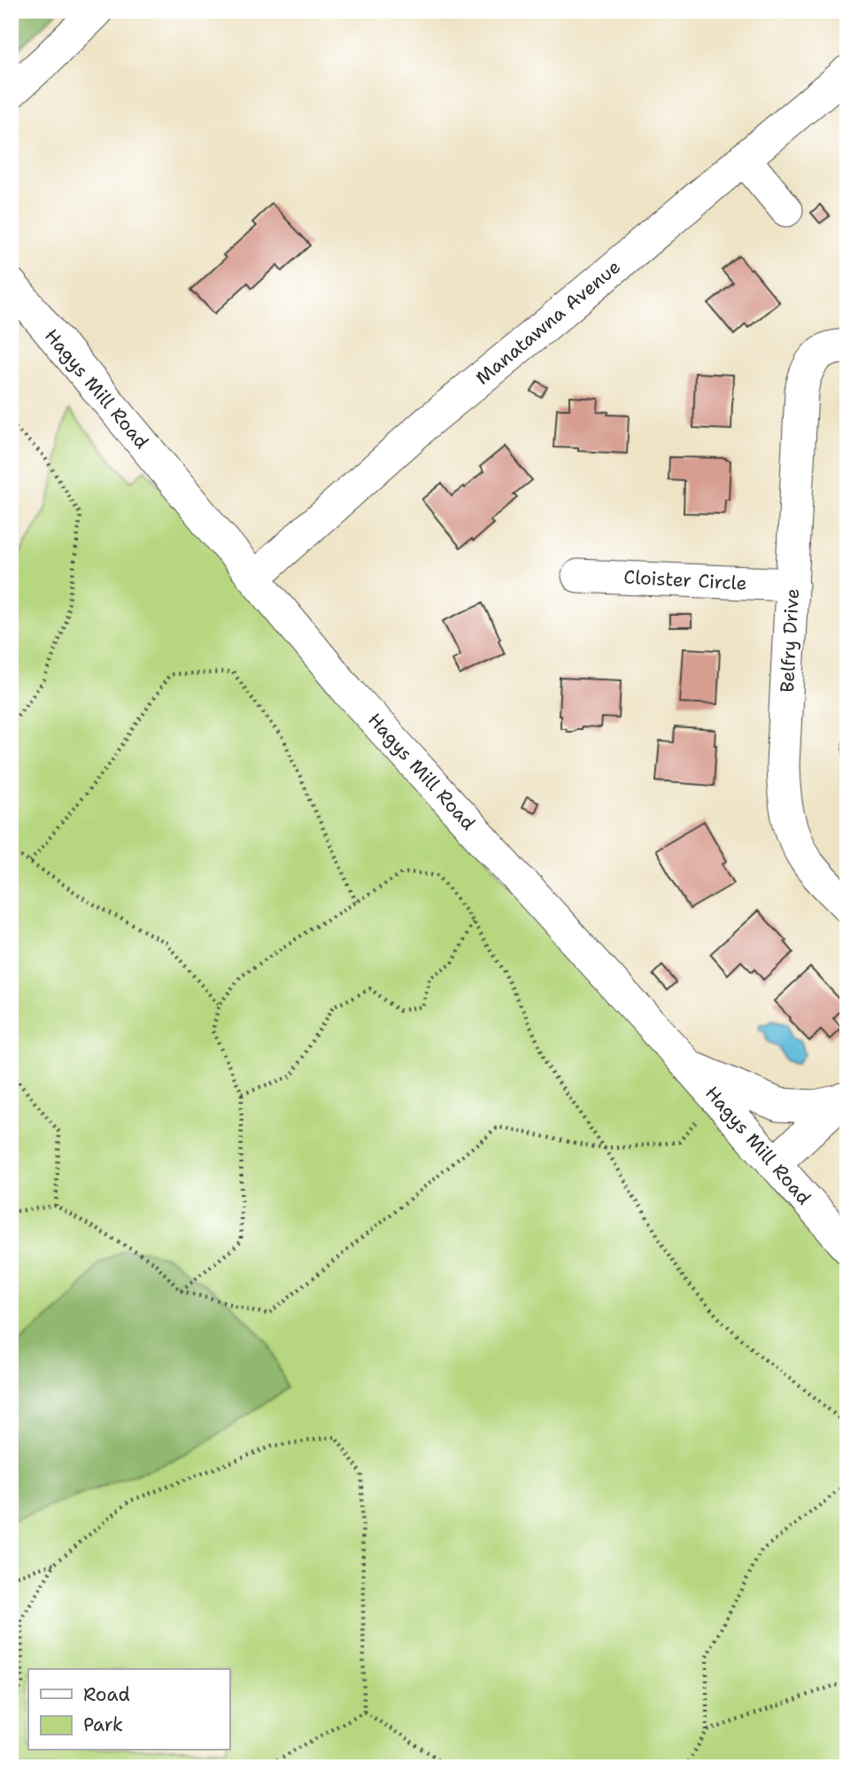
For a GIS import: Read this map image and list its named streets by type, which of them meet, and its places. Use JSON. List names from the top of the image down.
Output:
{
  "streets": {
    "street": [
      "Manatawna Avenue",
      "Hagys Mill Road",
      "Cloister Circle",
      "Belfry Drive"
    ]
  },
  "crossings": [
    ["Manatawna Avenue", "Hagys Mill Road"],
    ["Cloister Circle", "Belfry Drive"]
  ],
  "legend": ["Road", "Park"]
}
